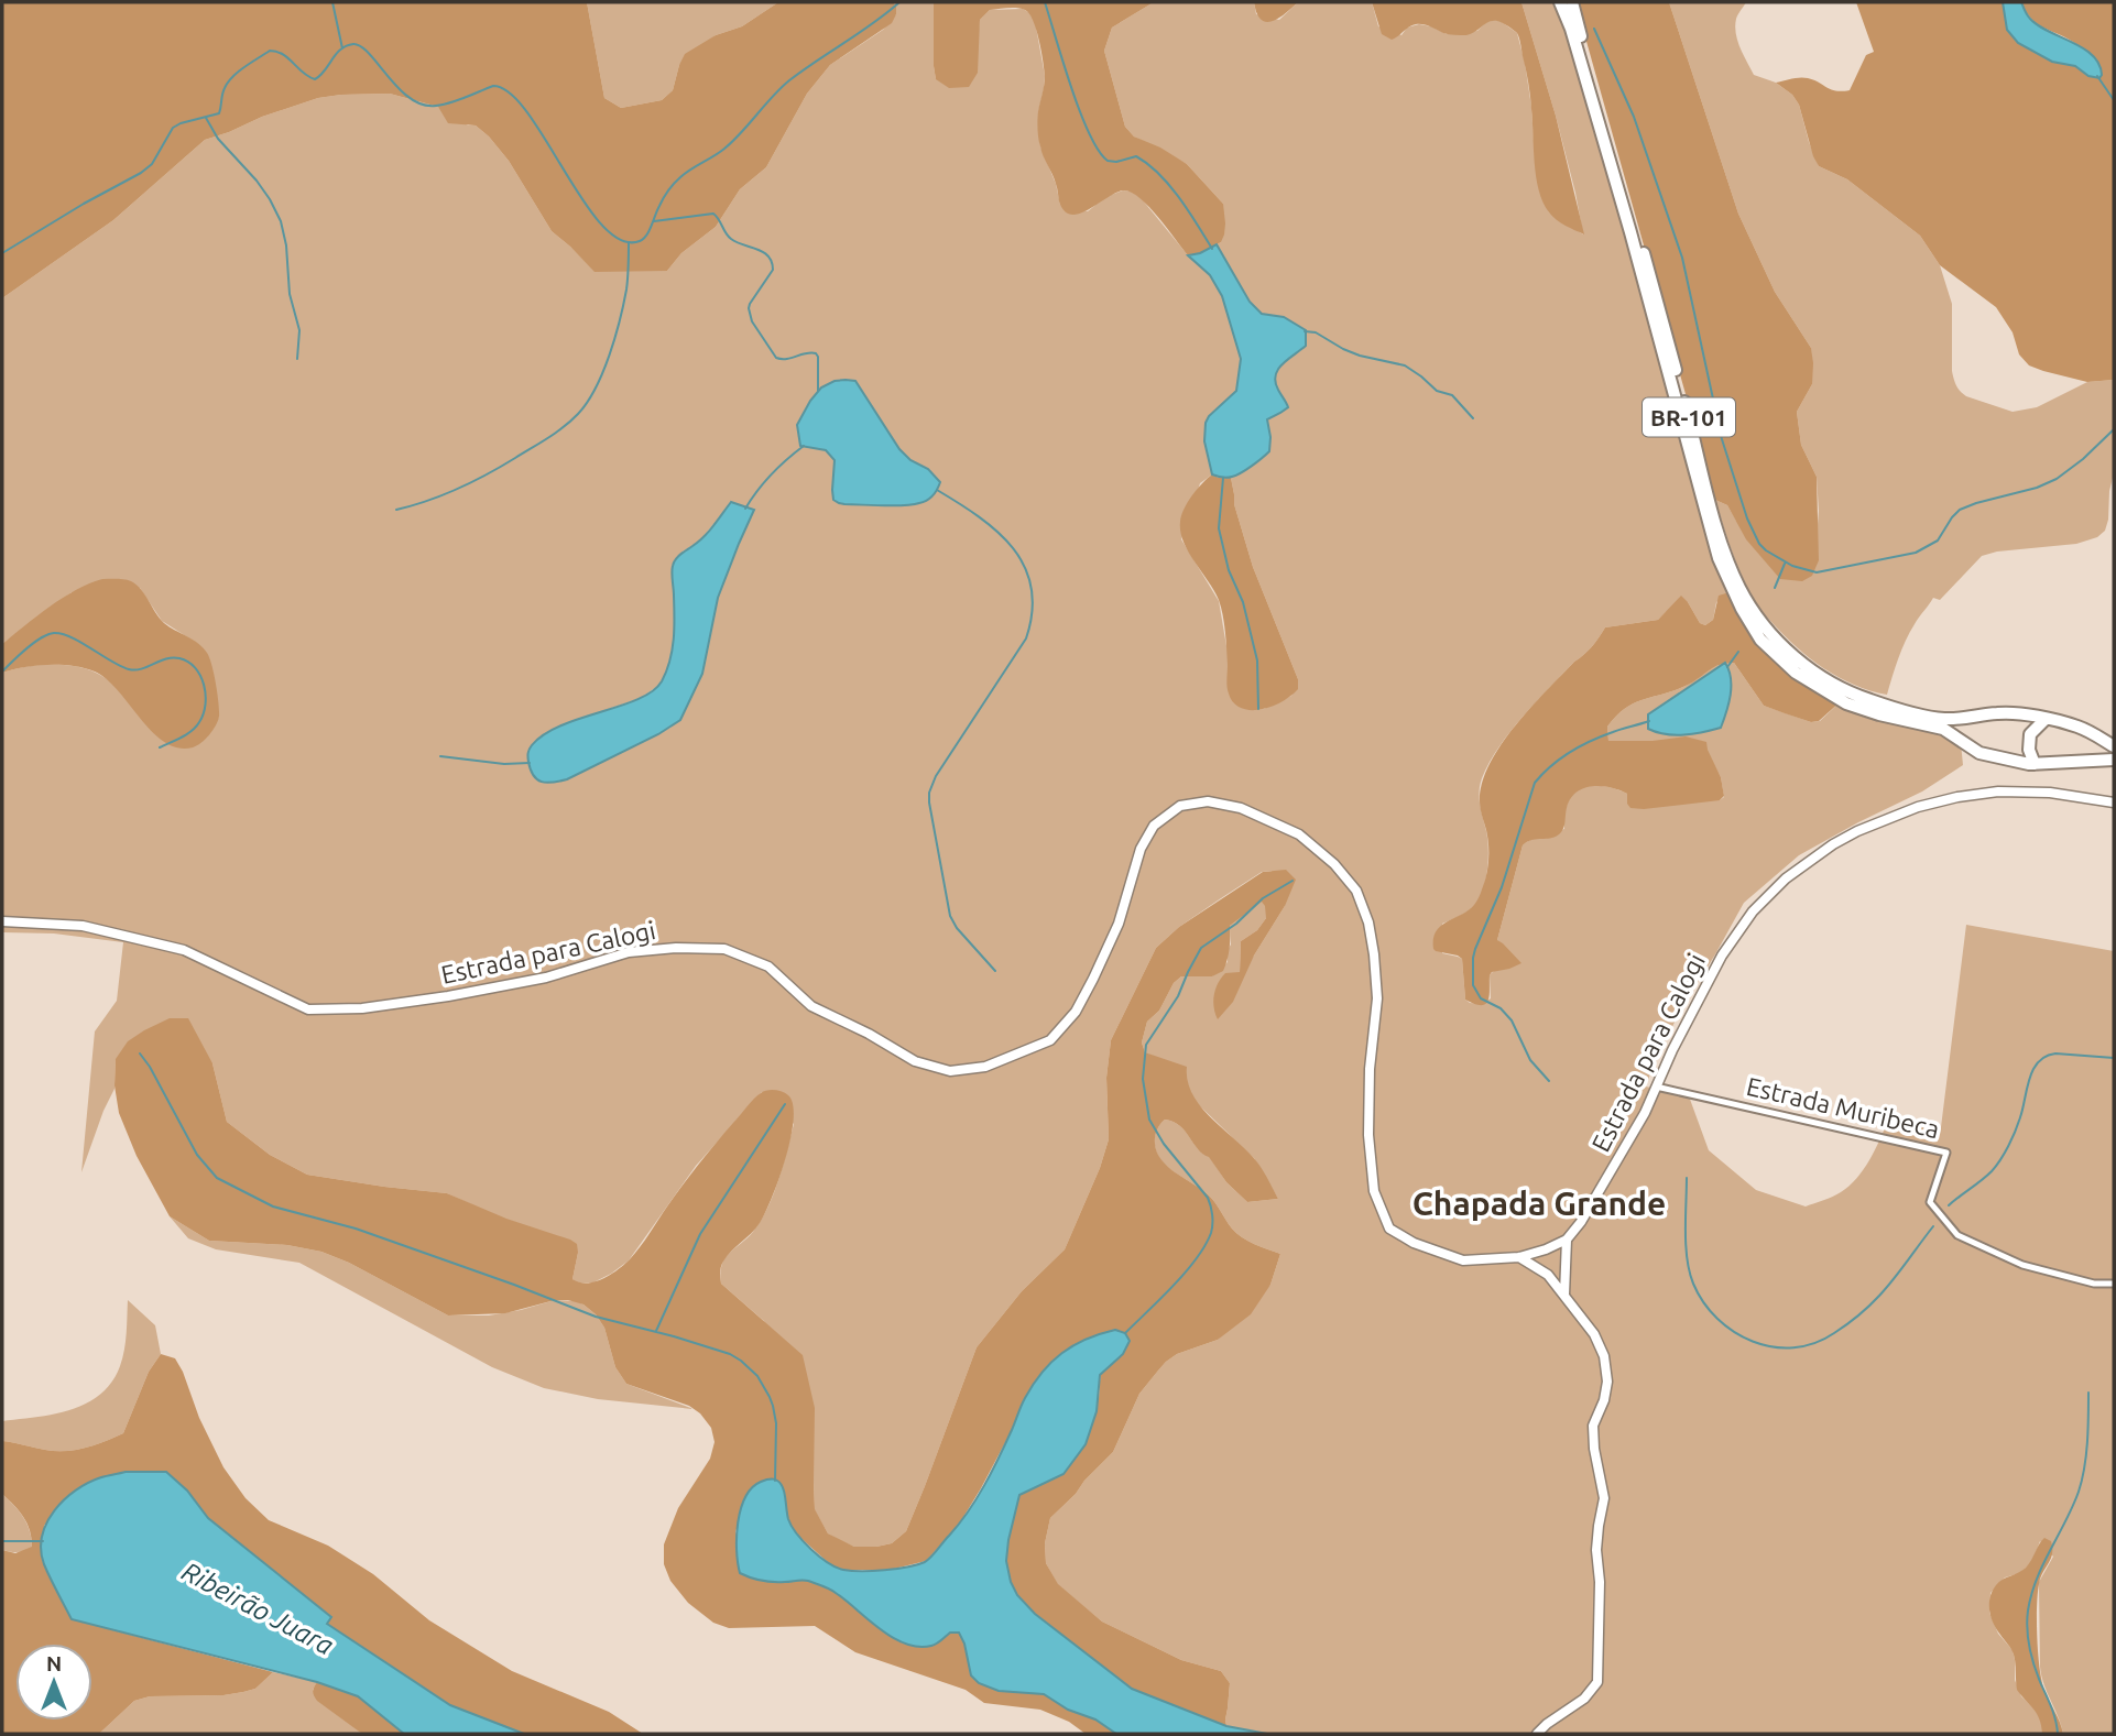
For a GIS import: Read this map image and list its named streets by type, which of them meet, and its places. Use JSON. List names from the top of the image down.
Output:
{
  "streets": {
    "highway": ["BR-101"],
    "street": ["Estrada para Calogi", "Estrada Muribeca"]
  },
  "crossings": [
    ["Estrada para Calogi", "Estrada Muribeca"]
  ],
  "districts": ["Chapada Grande"],
  "water": ["Ribeirão Juara"],
  "north": "top"
}
